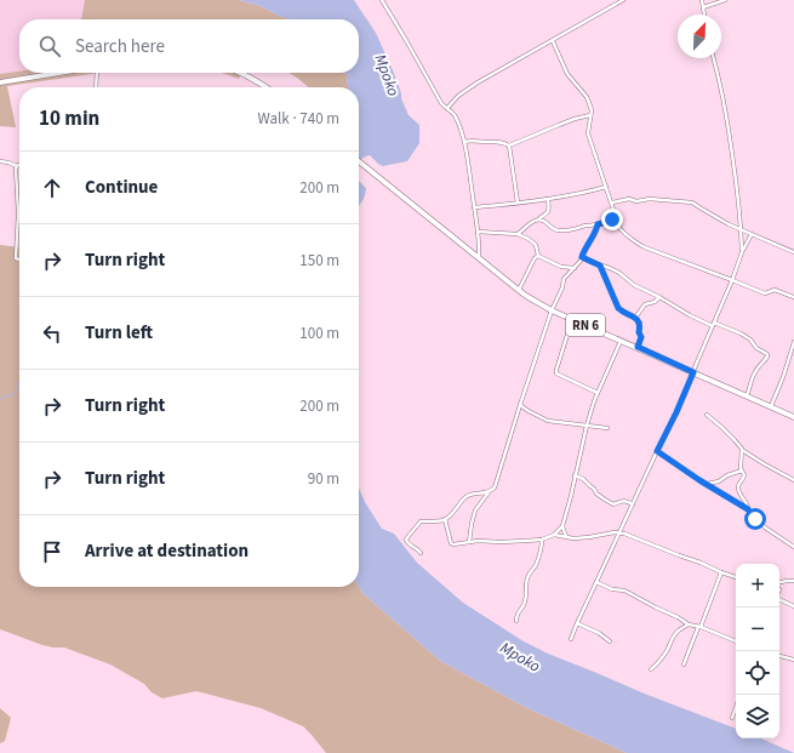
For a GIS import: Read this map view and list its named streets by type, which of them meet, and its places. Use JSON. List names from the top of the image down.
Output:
{
  "streets": {
    "main road": ["RN 6"]
  },
  "water": ["Mpoko"],
  "north": "top right",
  "page": {
    "search": "Search here",
    "heading": ["10 min", "Walk · 740 m"],
    "list": [
      ["Continue", "200 m"],
      ["Turn right", "150 m"],
      ["Turn left", "100 m"],
      ["Turn right", "200 m"],
      ["Turn right", "90 m"],
      "Arrive at destination"
    ],
    "map_buttons": ["+", "−"]
  }
}
